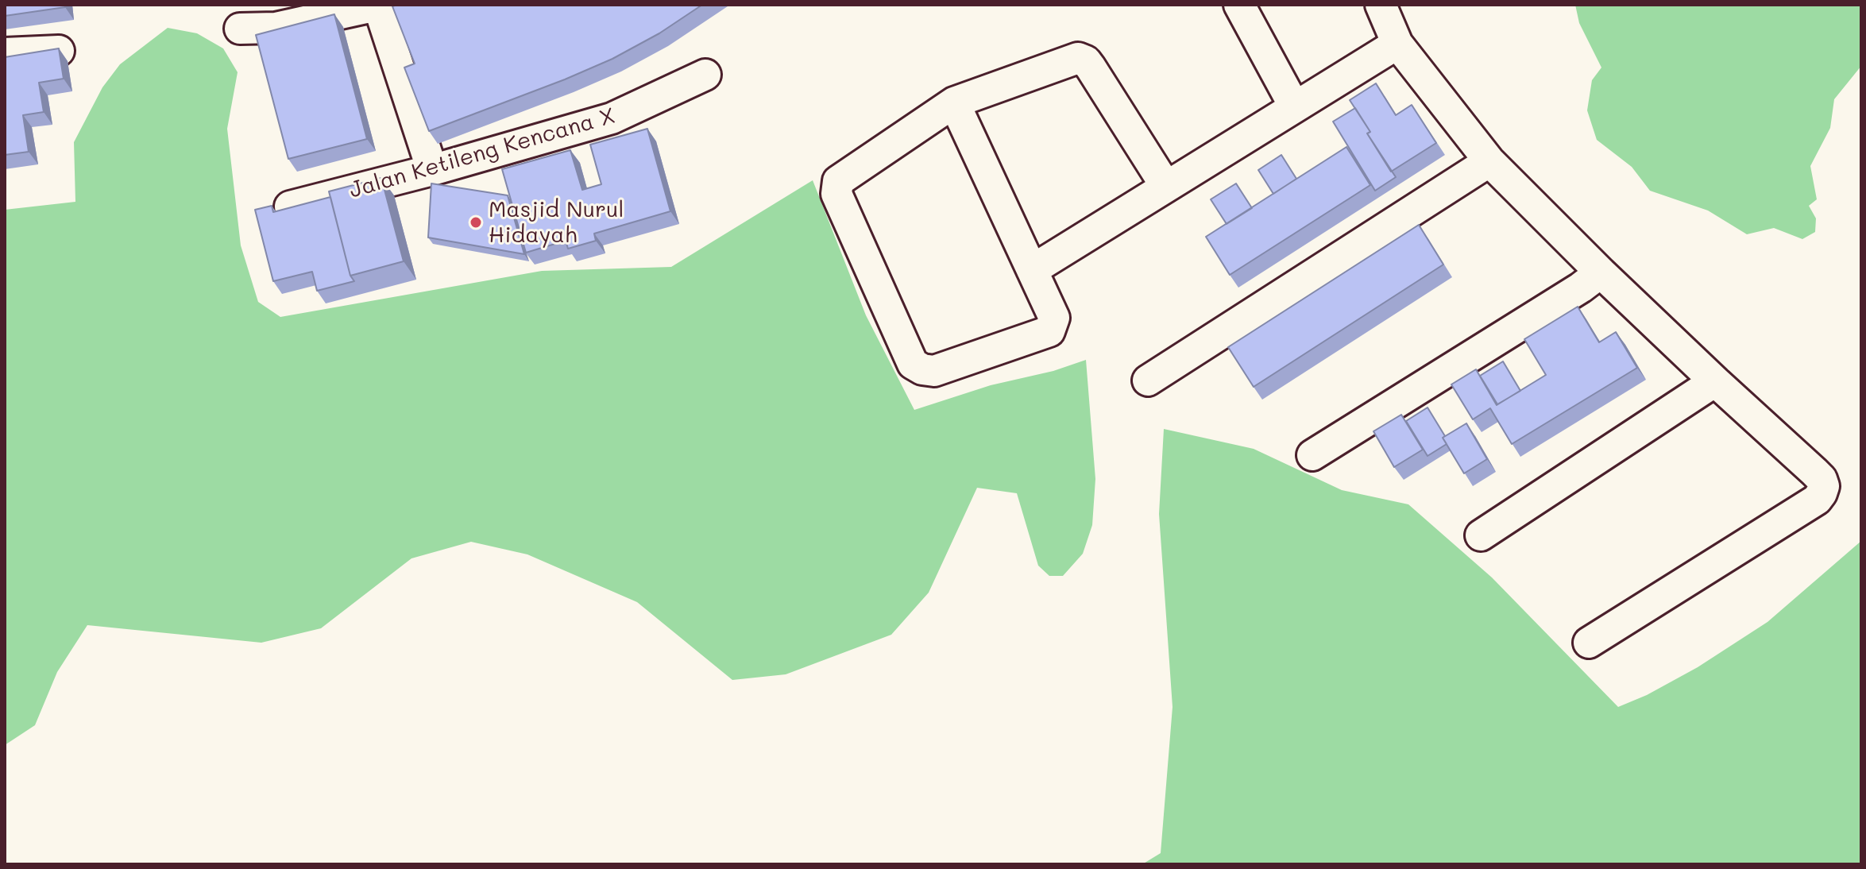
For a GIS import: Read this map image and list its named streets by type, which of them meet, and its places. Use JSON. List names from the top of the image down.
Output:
{
  "streets": {
    "street": ["Jalan Ketileng Kencana X"]
  },
  "places": ["Masjid Nurul Hidayah"]
}
